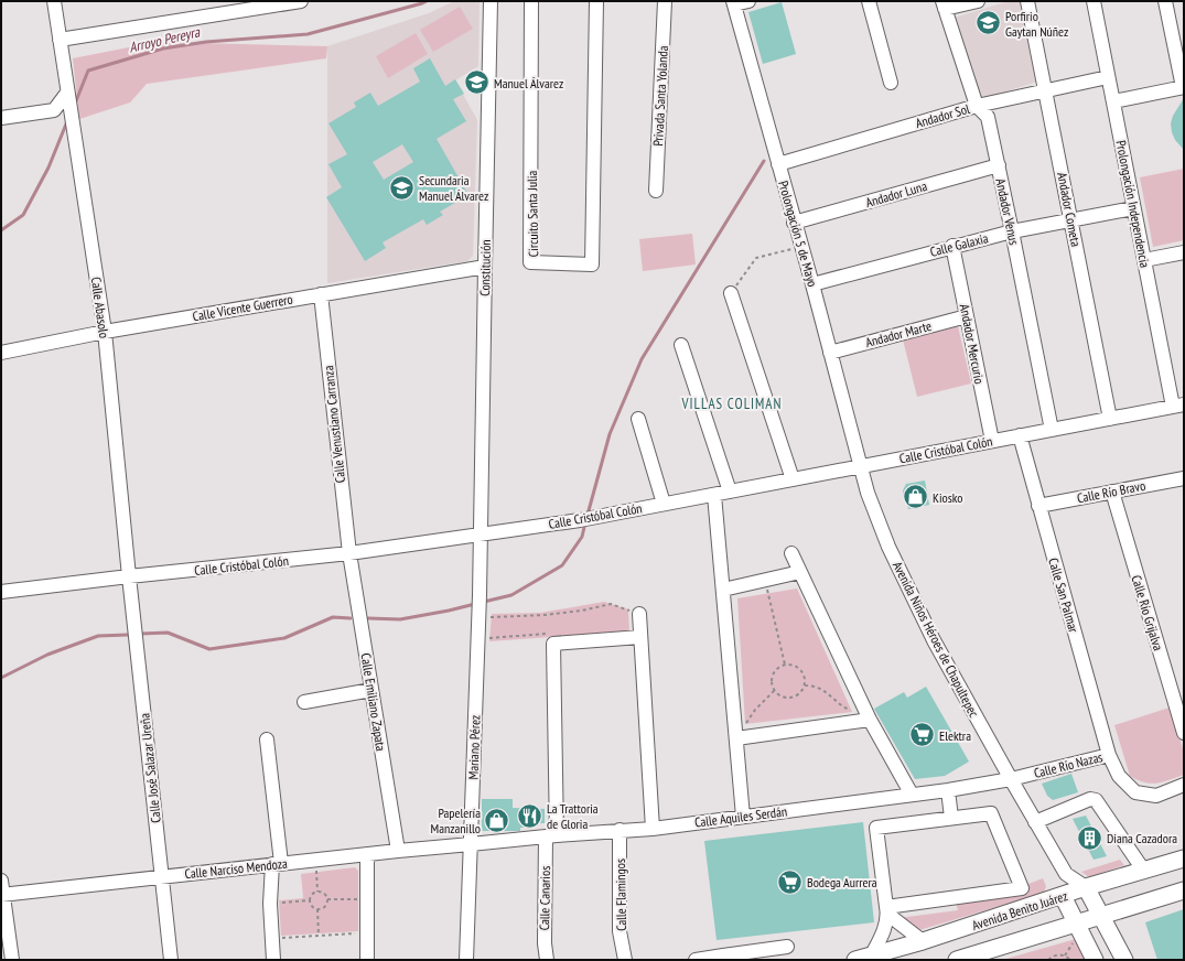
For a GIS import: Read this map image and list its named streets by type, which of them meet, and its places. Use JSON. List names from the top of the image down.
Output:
{
  "streets": {
    "main road": ["Avenida Niños Héroes de Chapultepec", "Avenida Benito Juárez"],
    "street": [
      "Privada Santa Yolanda",
      "Andador Sol",
      "Andador Luna",
      "Prolongación Independencia",
      "Andador Cometa",
      "Andador Venus",
      "Circuito Santa Julia",
      "Prolongación 5 de Mayo",
      "Calle Galaxia",
      "Constitución",
      "Calle Abasolo",
      "Calle Vicente Guerrero",
      "Andador Marte",
      "Andador Mercurio",
      "Calle Venustiano Carranza",
      "Calle Cristóbal Colón",
      "Calle Río Bravo",
      "Calle San Palmar",
      "Calle Río Grijalva",
      "Calle Emiliano Zapata",
      "Mariano Pérez",
      "Calle Río Nazas",
      "Calle José Salazar Ureña",
      "Calle Aquiles Serdán",
      "Calle Narciso Mendoza",
      "Calle Flamingos",
      "Calle Canarios"
    ]
  },
  "crossings": [
    ["Andador Sol", "Prolongación Independencia"],
    ["Andador Sol", "Andador Cometa"],
    ["Andador Sol", "Andador Venus"],
    ["Andador Sol", "Prolongación 5 de Mayo"],
    ["Andador Luna", "Andador Venus"],
    ["Andador Luna", "Prolongación 5 de Mayo"],
    ["Prolongación Independencia", "Calle Galaxia"],
    ["Prolongación Independencia", "Calle Cristóbal Colón"],
    ["Andador Cometa", "Calle Galaxia"],
    ["Andador Cometa", "Calle Cristóbal Colón"],
    ["Andador Venus", "Calle Galaxia"],
    ["Andador Venus", "Calle Cristóbal Colón"],
    ["Prolongación 5 de Mayo", "Calle Galaxia"],
    ["Prolongación 5 de Mayo", "Andador Marte"],
    ["Prolongación 5 de Mayo", "Calle Cristóbal Colón"],
    ["Prolongación 5 de Mayo", "Avenida Niños Héroes de Chapultepec"],
    ["Calle Galaxia", "Andador Mercurio"],
    ["Constitución", "Calle Vicente Guerrero"],
    ["Constitución", "Calle Cristóbal Colón"],
    ["Constitución", "Mariano Pérez"],
    ["Calle Abasolo", "Calle Vicente Guerrero"],
    ["Calle Abasolo", "Calle Cristóbal Colón"],
    ["Calle Abasolo", "Calle José Salazar Ureña"],
    ["Calle Vicente Guerrero", "Calle Venustiano Carranza"],
    ["Andador Marte", "Andador Mercurio"],
    ["Andador Mercurio", "Calle Cristóbal Colón"],
    ["Calle Venustiano Carranza", "Calle Cristóbal Colón"],
    ["Calle Venustiano Carranza", "Calle Emiliano Zapata"],
    ["Calle Cristóbal Colón", "Calle San Palmar"],
    ["Calle Cristóbal Colón", "Avenida Niños Héroes de Chapultepec"],
    ["Calle Cristóbal Colón", "Calle Emiliano Zapata"],
    ["Calle Cristóbal Colón", "Mariano Pérez"],
    ["Calle Cristóbal Colón", "Calle José Salazar Ureña"],
    ["Calle Río Bravo", "Calle San Palmar"],
    ["Calle Río Bravo", "Calle Río Grijalva"],
    ["Calle San Palmar", "Calle Río Nazas"],
    ["Avenida Niños Héroes de Chapultepec", "Calle Río Nazas"],
    ["Avenida Niños Héroes de Chapultepec", "Calle Aquiles Serdán"],
    ["Avenida Niños Héroes de Chapultepec", "Avenida Benito Juárez"],
    ["Calle Emiliano Zapata", "Calle Narciso Mendoza"],
    ["Mariano Pérez", "Calle Aquiles Serdán"],
    ["Mariano Pérez", "Calle Narciso Mendoza"],
    ["Calle Río Nazas", "Calle Aquiles Serdán"],
    ["Calle José Salazar Ureña", "Calle Narciso Mendoza"],
    ["Calle Aquiles Serdán", "Calle Narciso Mendoza"],
    ["Calle Aquiles Serdán", "Calle Flamingos"],
    ["Calle Aquiles Serdán", "Calle Canarios"]
  ],
  "districts": ["VILLAS COLIMAN"],
  "water": ["Arroyo Pereyra"],
  "places": {
    "school or university": ["Porfirio Gaytan Núñez", "Manuel Álvarez", "Secundaria Manuel Álvarez"],
    "shop": ["Kiosko", "Papelería Manzanillo"],
    "supermarket": ["Elektra", "Bodega Aurrera"],
    "restaurant": ["La Trattoria de Gloria"],
    "building": ["Diana Cazadora"]
  }
}
